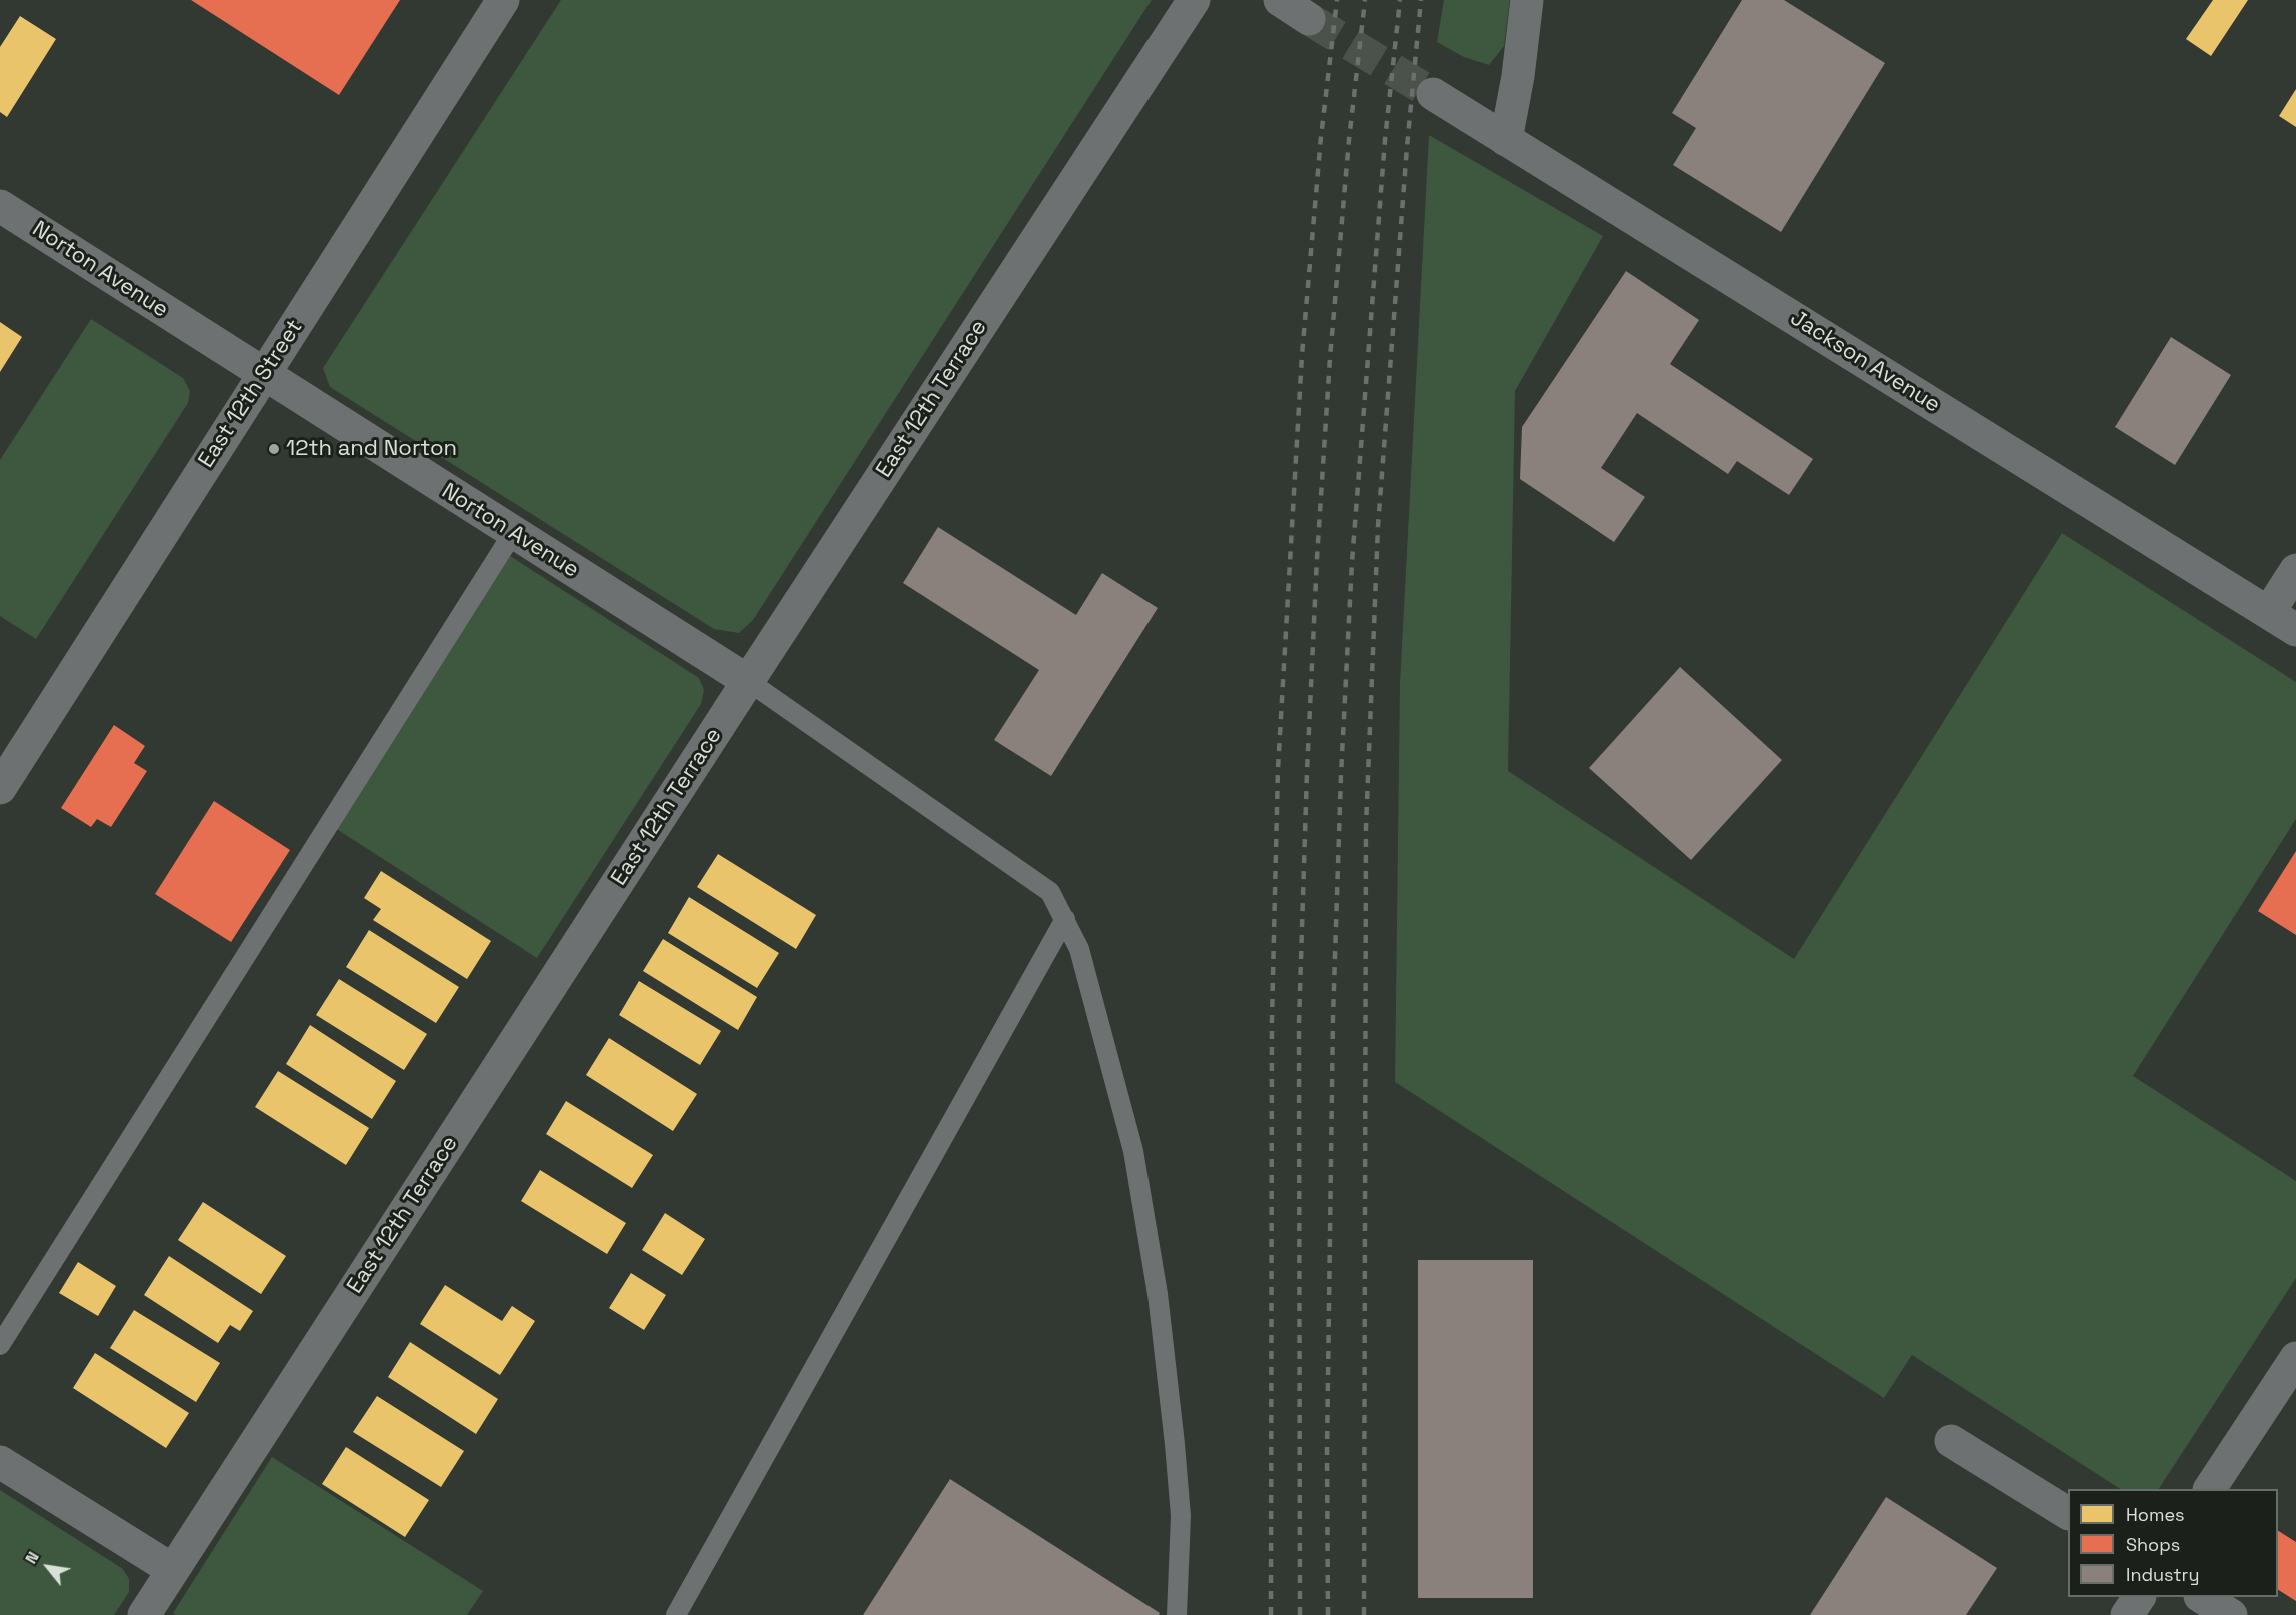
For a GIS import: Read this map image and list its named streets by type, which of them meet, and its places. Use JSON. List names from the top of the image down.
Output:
{
  "streets": {
    "street": [
      "Norton Avenue",
      "Jackson Avenue",
      "East 12th Street",
      "East 12th Terrace"
    ]
  },
  "crossings": [
    ["Norton Avenue", "East 12th Street"],
    ["Norton Avenue", "East 12th Terrace"]
  ],
  "places": ["12th and Norton"],
  "legend": ["Homes", "Shops", "Industry"],
  "north": "top left"
}
